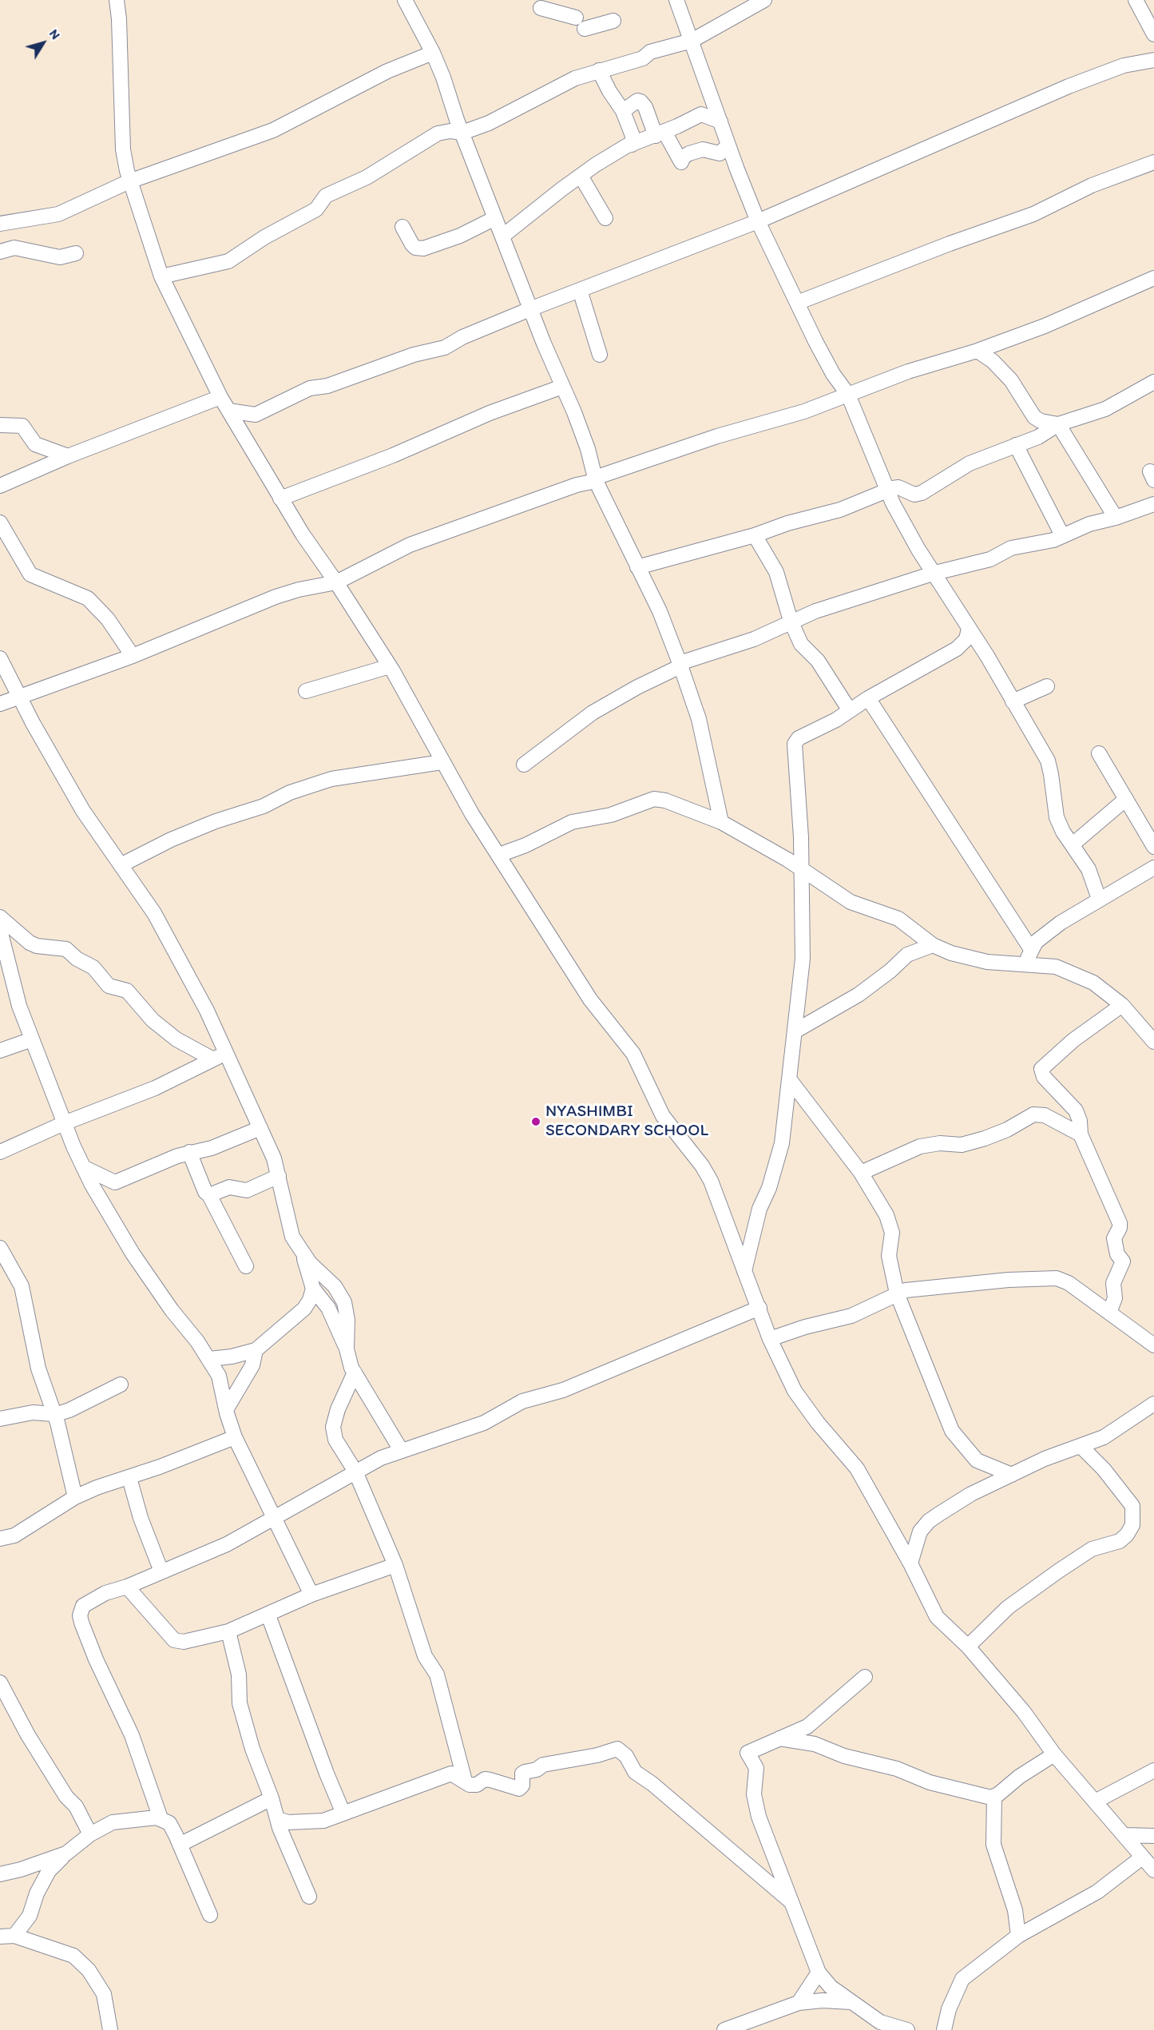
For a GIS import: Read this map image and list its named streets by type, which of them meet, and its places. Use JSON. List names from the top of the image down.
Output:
{
  "places": ["NYASHIMBI SECONDARY SCHOOL"],
  "north": "top right"
}
